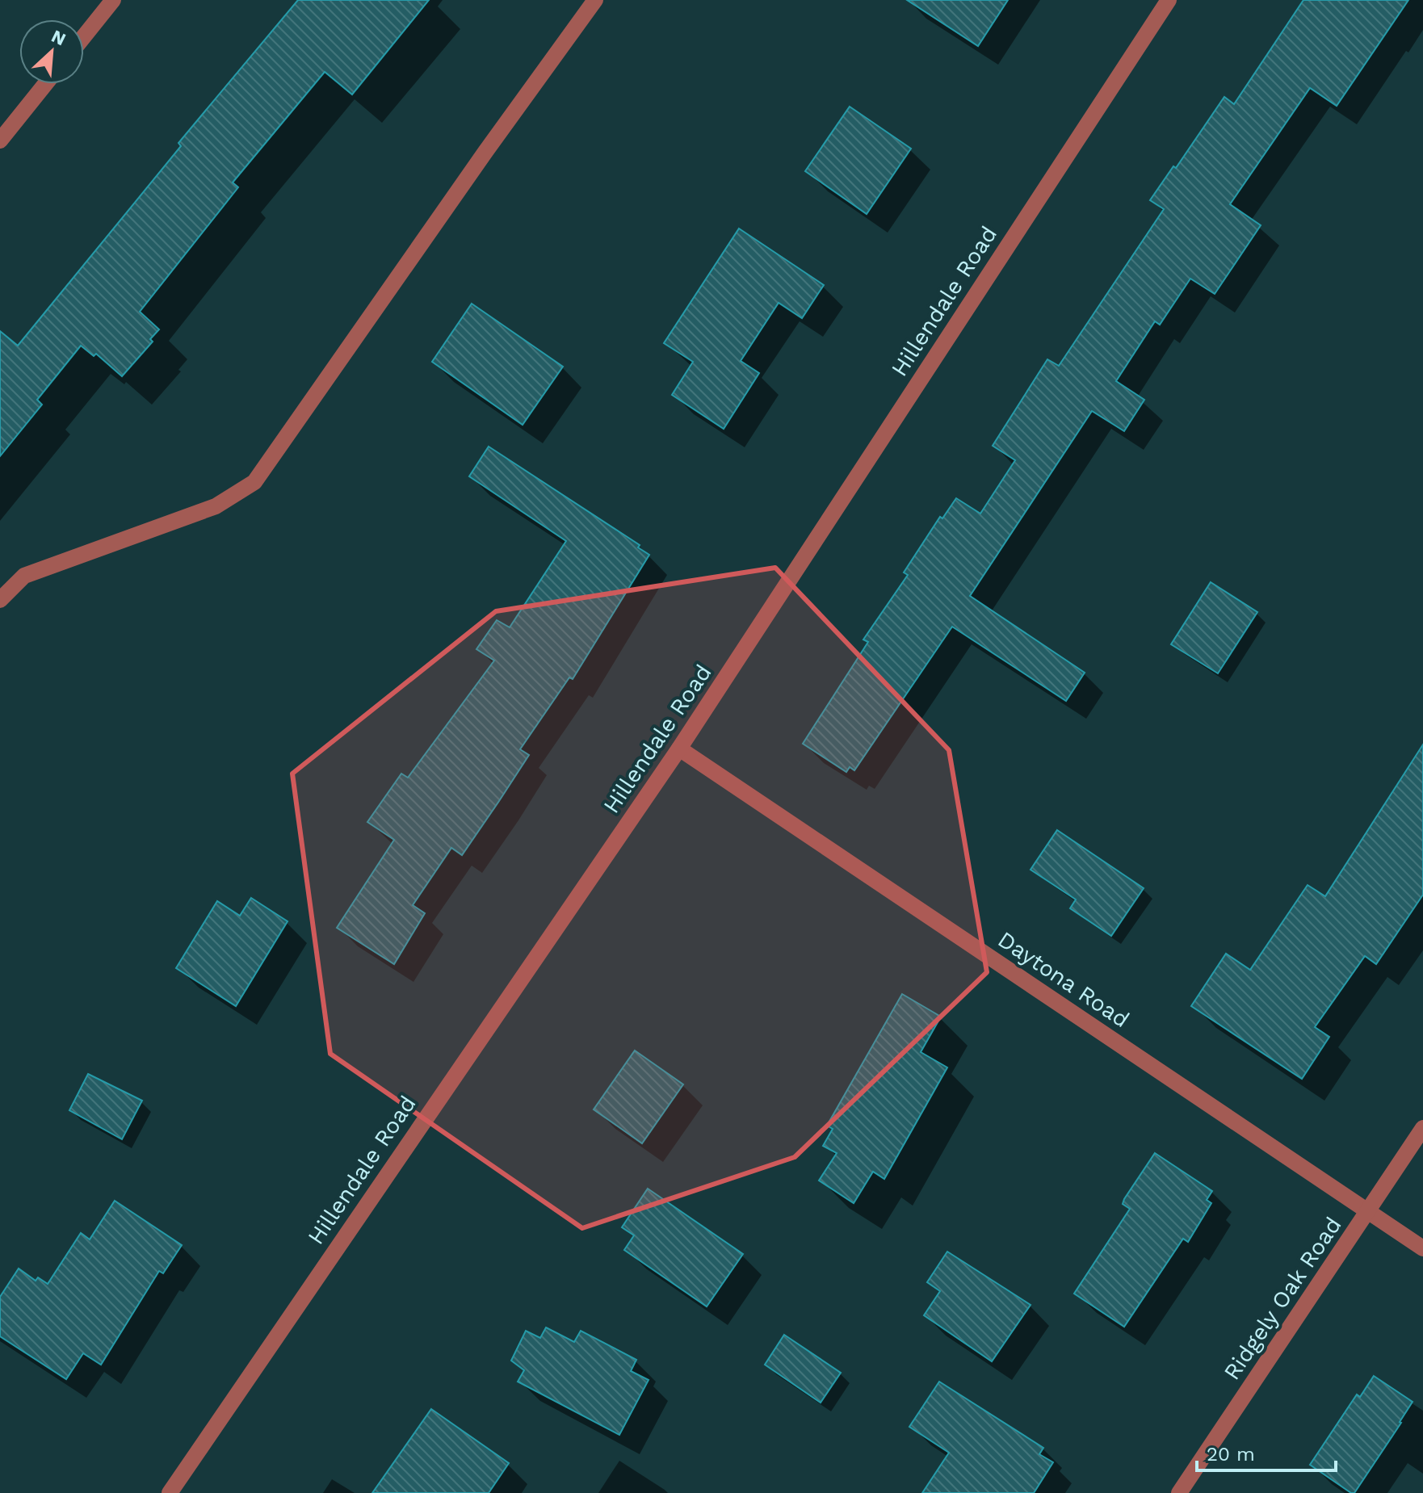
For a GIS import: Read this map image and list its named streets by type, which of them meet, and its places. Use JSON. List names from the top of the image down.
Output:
{
  "streets": {
    "street": ["Hillendale Road", "Daytona Road", "Ridgely Oak Road"]
  },
  "crossings": [
    ["Hillendale Road", "Daytona Road"],
    ["Daytona Road", "Ridgely Oak Road"]
  ],
  "scale_bar": "20 m",
  "north": "top right"
}
